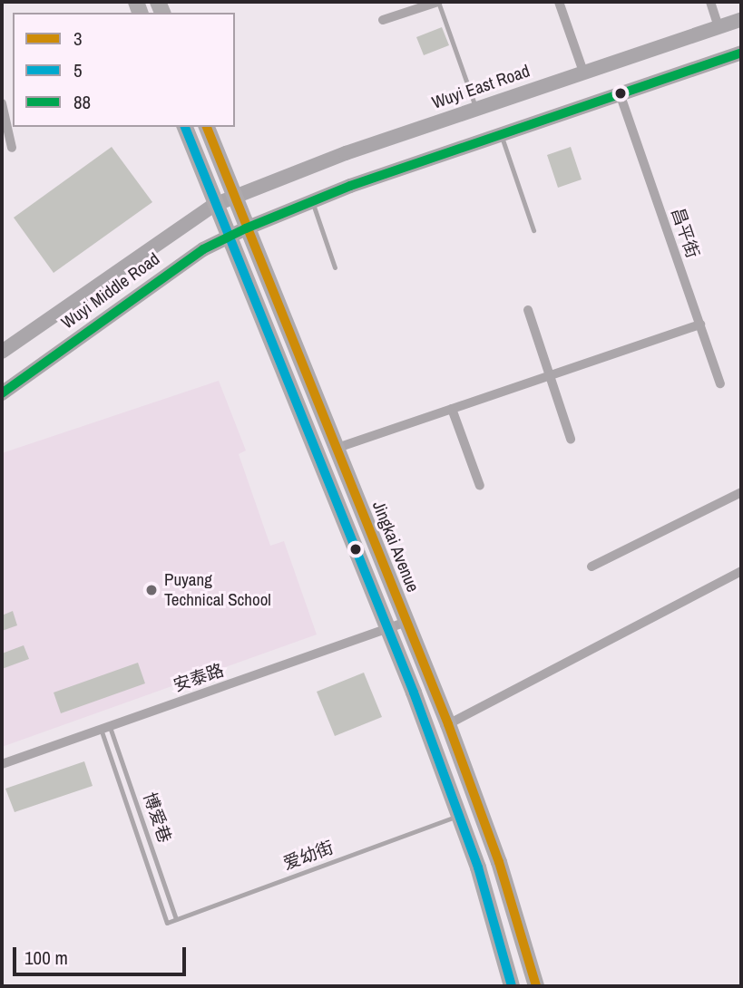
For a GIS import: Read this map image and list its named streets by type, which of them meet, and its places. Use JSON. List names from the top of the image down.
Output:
{
  "streets": {
    "main road": ["Jingkai Avenue"],
    "street": [
      "Wuyi East Road",
      "昌平街",
      "Wuyi Middle Road",
      "安泰路"
    ],
    "lane": ["博爱巷", "爱幼街"]
  },
  "crossings": [
    ["Wuyi East Road", "Wuyi Middle Road"],
    ["Wuyi East Road", "Jingkai Avenue"],
    ["Wuyi Middle Road", "Jingkai Avenue"],
    ["Jingkai Avenue", "安泰路"],
    ["安泰路", "博爱巷"],
    ["博爱巷", "爱幼街"]
  ],
  "places": ["Puyang Technical School"],
  "lines": ["transit line 88", "transit line 3", "transit line 5"],
  "legend": ["3", "5", "88"],
  "scale_bar": "100 m"
}
